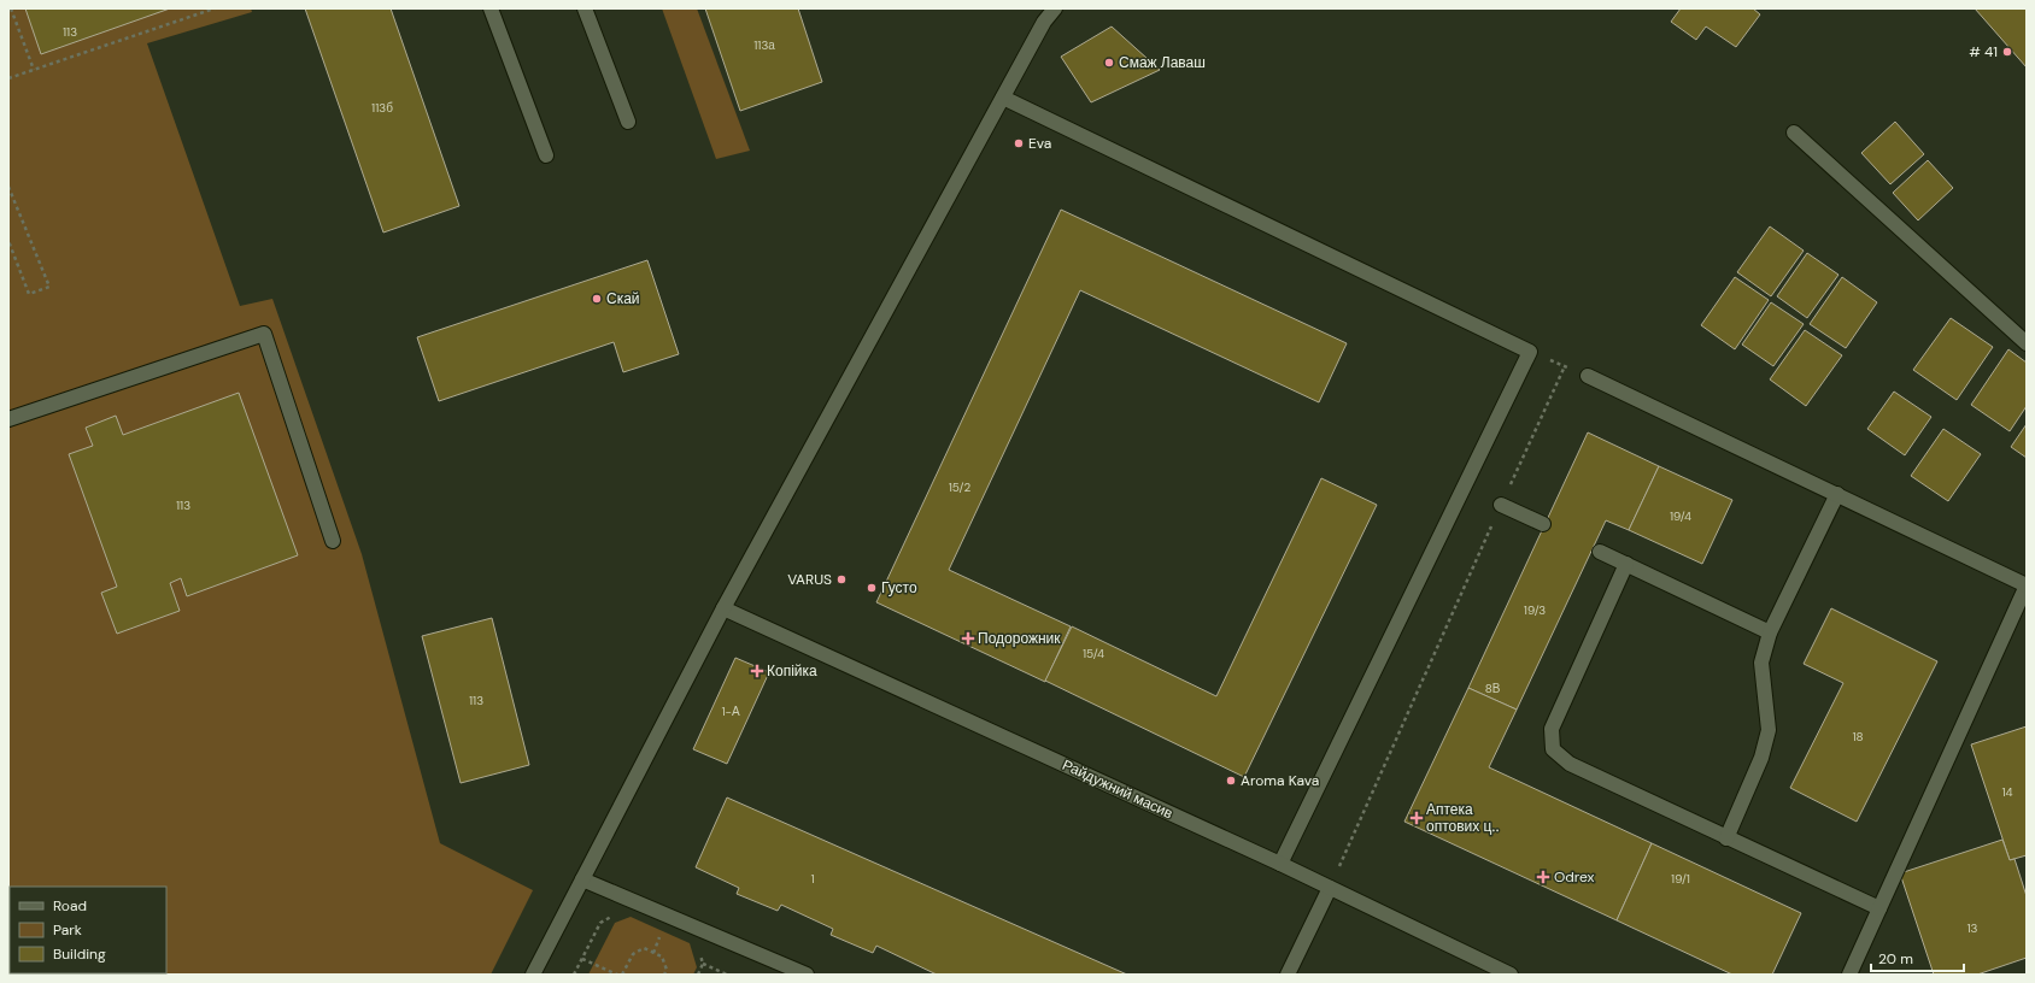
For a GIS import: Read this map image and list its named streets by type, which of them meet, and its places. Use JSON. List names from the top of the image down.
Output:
{
  "streets": {
    "street": ["Райдужний масив"]
  },
  "places": {
    "other": [
      "# 41",
      "Смаж Лаваш",
      "Eva",
      "Скай",
      "VARUS",
      "Густо",
      "Aroma Kava"
    ],
    "health": [
      "Подорожник",
      "Копійка",
      "Аптека оптових ц‥",
      "Odrex"
    ]
  },
  "house_numbers": [
    "113",
    "113а",
    "113б",
    "15/2",
    "113",
    "19/4",
    "19/3",
    "15/4",
    "8В",
    "113",
    "1-А",
    "18",
    "14",
    "1",
    "19/1",
    "13"
  ],
  "legend": ["Road", "Park", "Building"],
  "scale_bar": "20 m"
}
